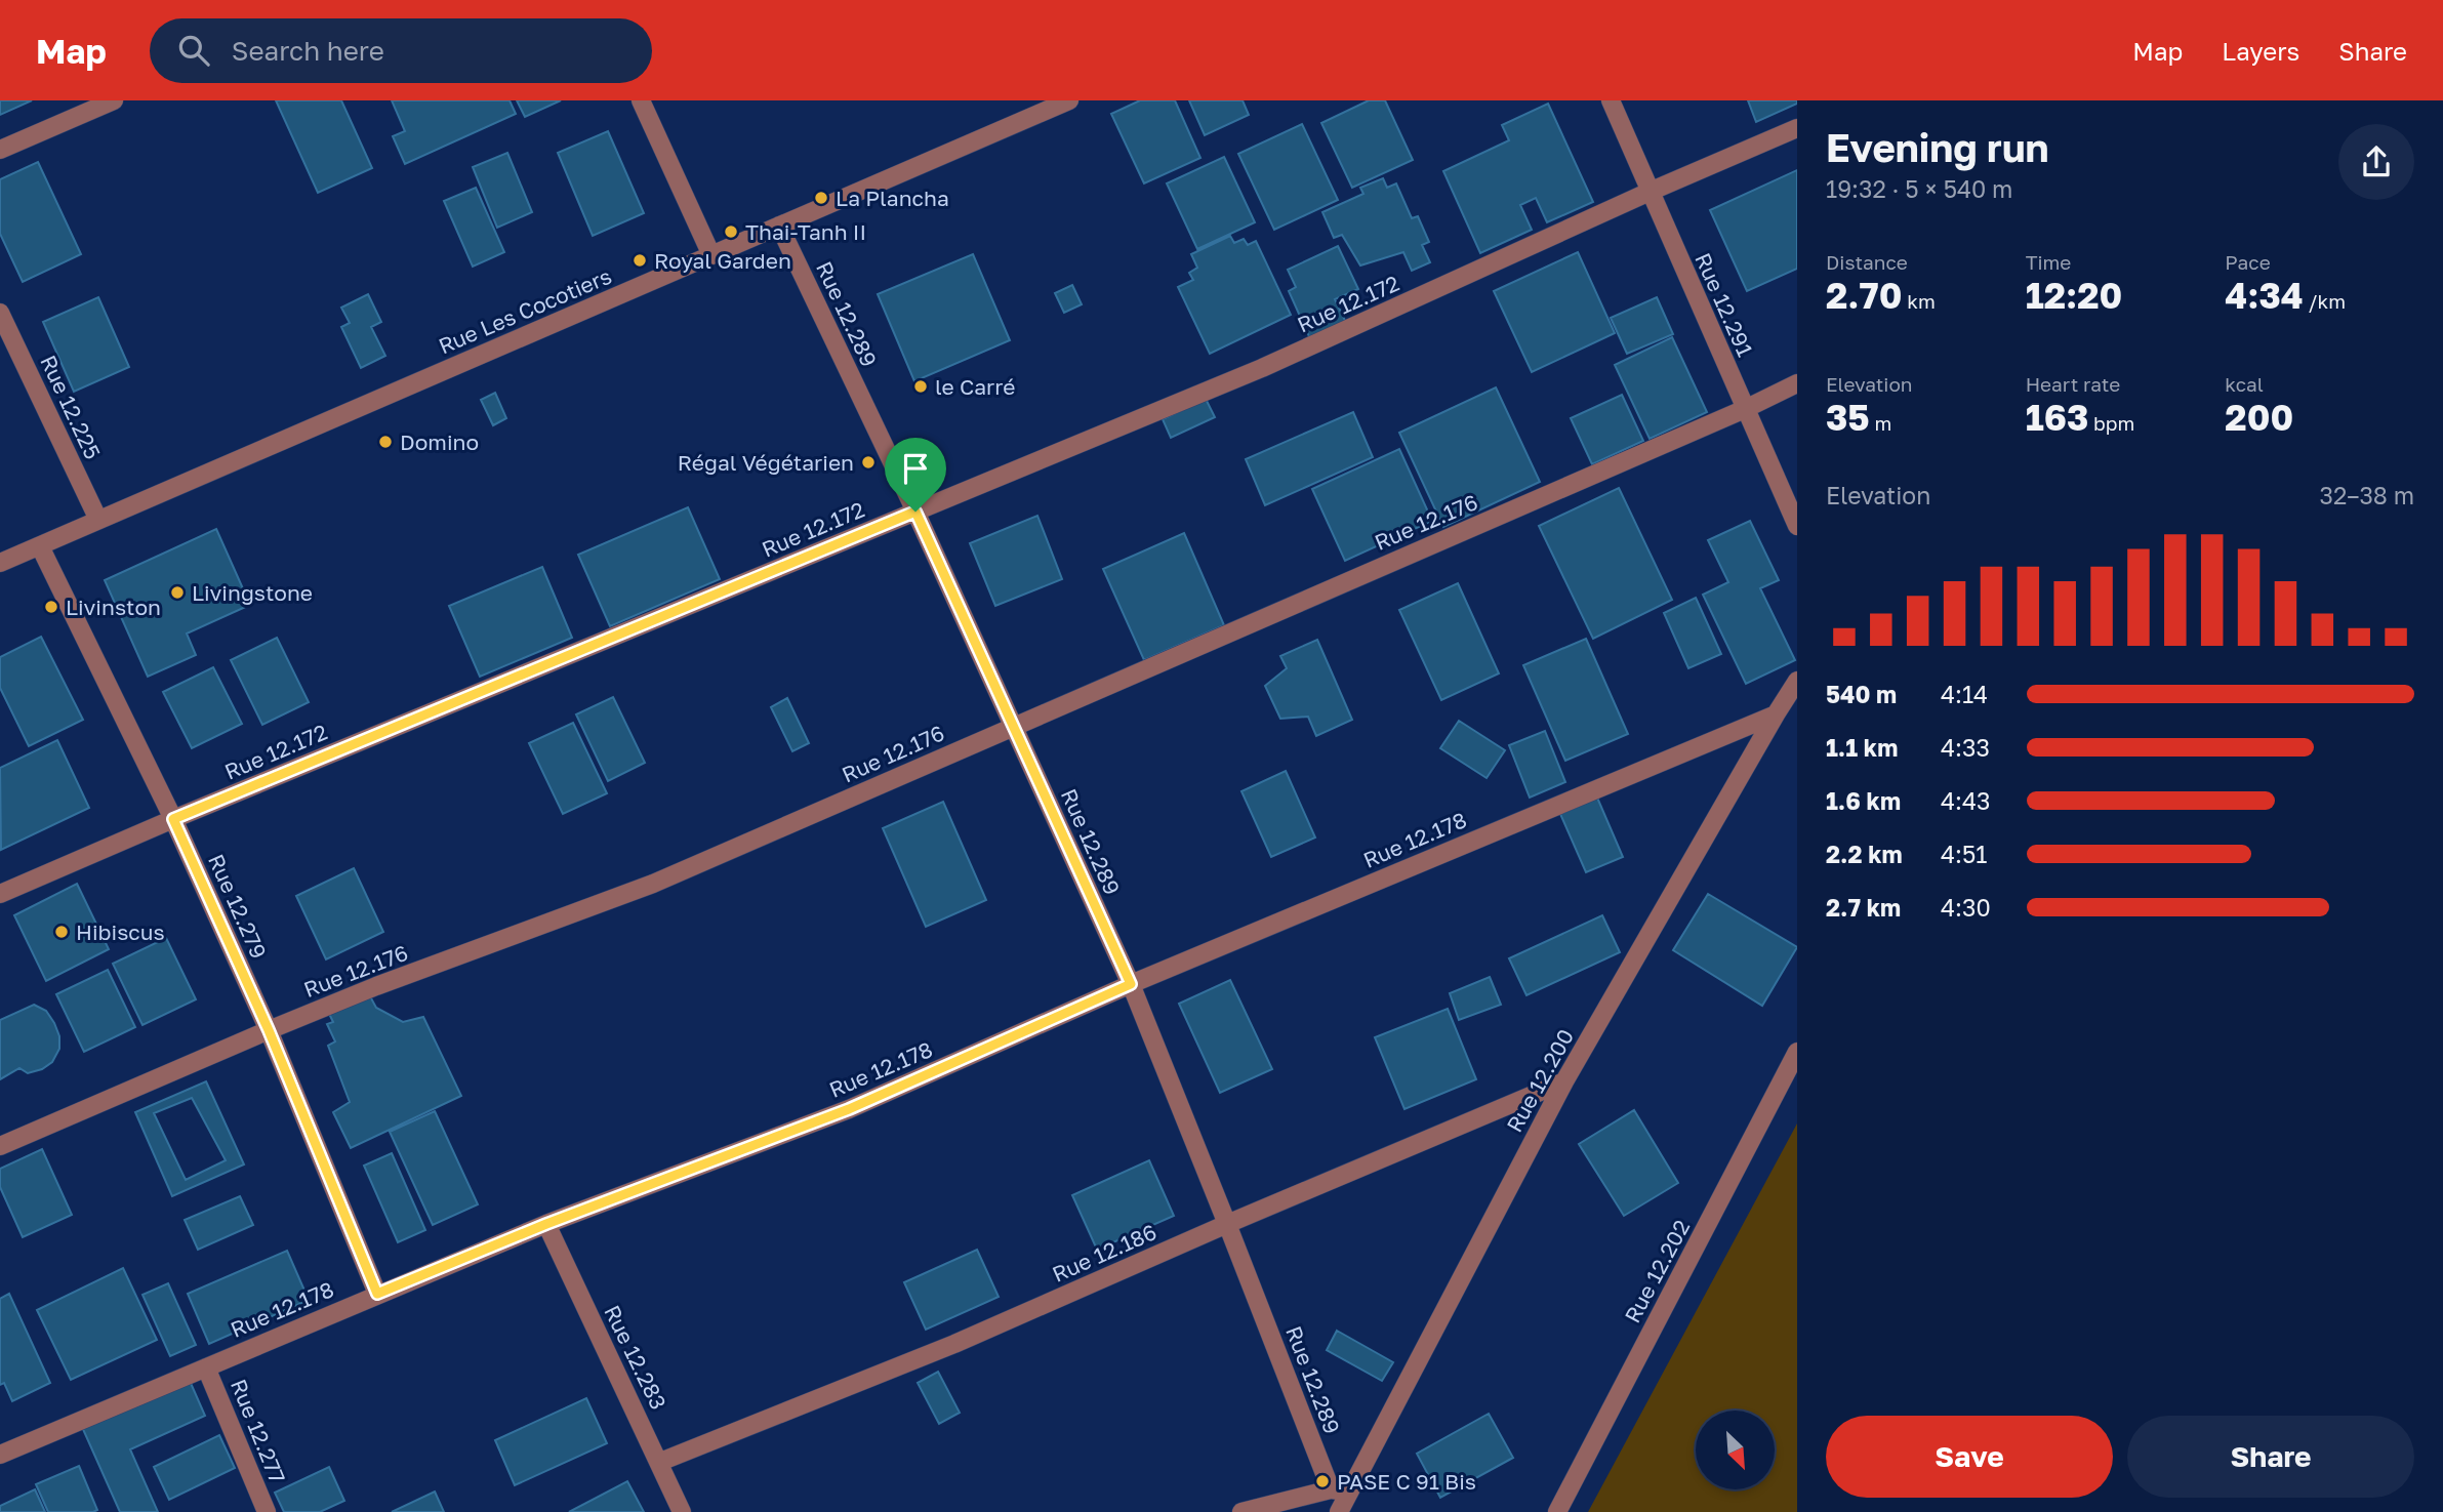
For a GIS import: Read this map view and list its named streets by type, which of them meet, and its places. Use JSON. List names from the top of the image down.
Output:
{
  "streets": {
    "street": [
      "Rue 12.172",
      "Rue 12.291",
      "Rue Les Cocotiers",
      "Rue 12.289",
      "Rue 12.225",
      "Rue 12.176",
      "Rue 12.178",
      "Rue 12.279",
      "Rue 12.200",
      "Rue 12.186",
      "Rue 12.202",
      "Rue 12.283",
      "Rue 12.277"
    ]
  },
  "crossings": [
    ["Rue 12.172", "Rue 12.291"],
    ["Rue 12.172", "Rue 12.289"],
    ["Rue 12.172", "Rue 12.279"],
    ["Rue 12.291", "Rue 12.176"],
    ["Rue Les Cocotiers", "Rue 12.289"],
    ["Rue Les Cocotiers", "Rue 12.225"],
    ["Rue Les Cocotiers", "Rue 12.279"],
    ["Rue 12.289", "Rue 12.176"],
    ["Rue 12.289", "Rue 12.178"],
    ["Rue 12.289", "Rue 12.186"],
    ["Rue 12.176", "Rue 12.279"],
    ["Rue 12.178", "Rue 12.279"],
    ["Rue 12.178", "Rue 12.200"],
    ["Rue 12.178", "Rue 12.283"],
    ["Rue 12.178", "Rue 12.277"],
    ["Rue 12.200", "Rue 12.186"],
    ["Rue 12.186", "Rue 12.283"]
  ],
  "places": [
    "La Plancha",
    "Thai-Tanh II",
    "Royal Garden",
    "le Carré",
    "Domino",
    "Régal Végétarien",
    "Livingstone",
    "Livinston",
    "Hibiscus",
    "PASE C 91 Bis"
  ],
  "north": "bottom right",
  "page": {
    "header": "Map",
    "search": "Search here",
    "nav": ["Map", "Layers", "Share"],
    "heading": ["Evening run", "19:32 · 5 × 540 m"],
    "stats": [
      ["Distance", "2.70 km"],
      ["Time", "12:20"],
      ["Pace", "4:34 /km"],
      ["Elevation", "35 m"],
      ["Heart rate", "163 bpm"],
      ["kcal", "200"]
    ],
    "chart": ["Elevation", "32–38 m"],
    "list": [
      {
        "name": "540 m",
        "note": "4:14"
      },
      {
        "name": "1.1 km",
        "note": "4:33"
      },
      {
        "name": "1.6 km",
        "note": "4:43"
      },
      {
        "name": "2.2 km",
        "note": "4:51"
      },
      {
        "name": "2.7 km",
        "note": "4:30"
      }
    ],
    "buttons": ["Save", "Share"]
  }
}
